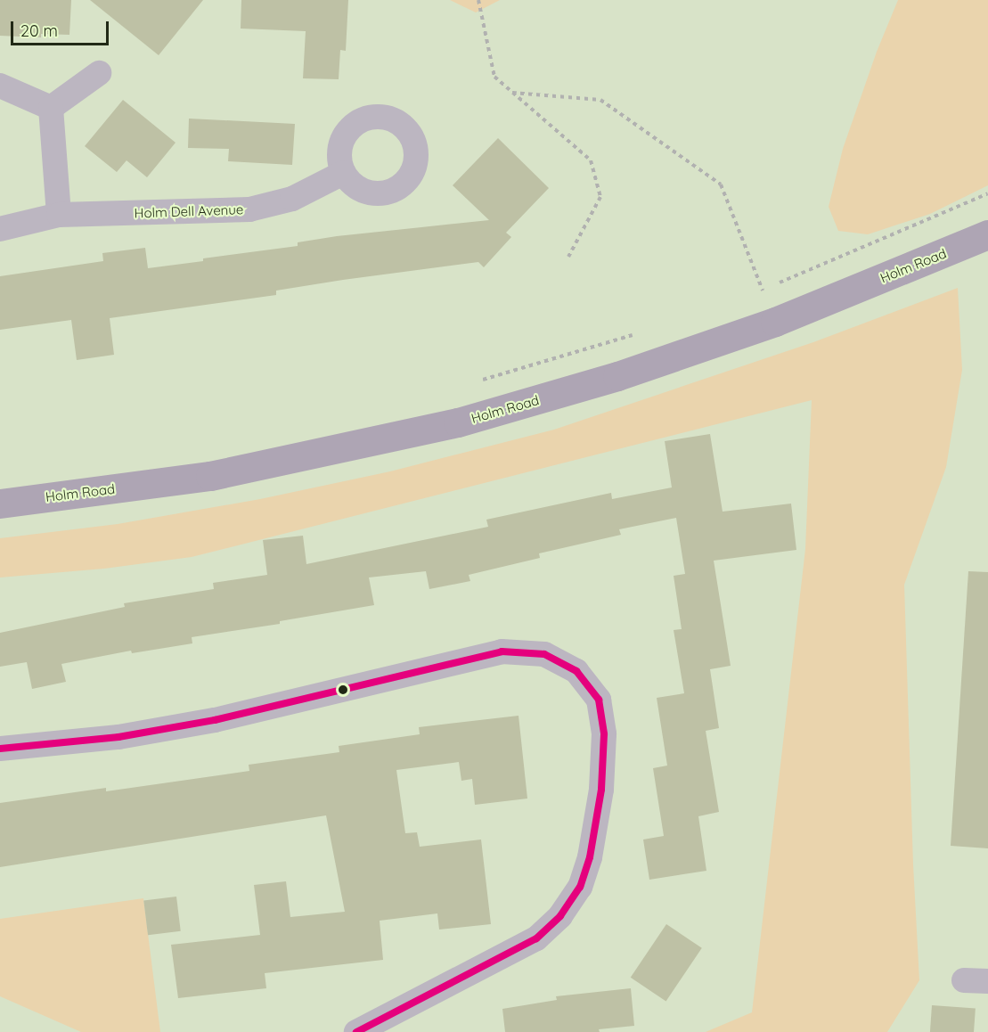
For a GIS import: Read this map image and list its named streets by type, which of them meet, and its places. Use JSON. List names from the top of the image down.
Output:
{
  "streets": {
    "main road": ["Holm Road"],
    "street": ["Holm Dell Avenue"]
  },
  "scale_bar": "20 m"
}
